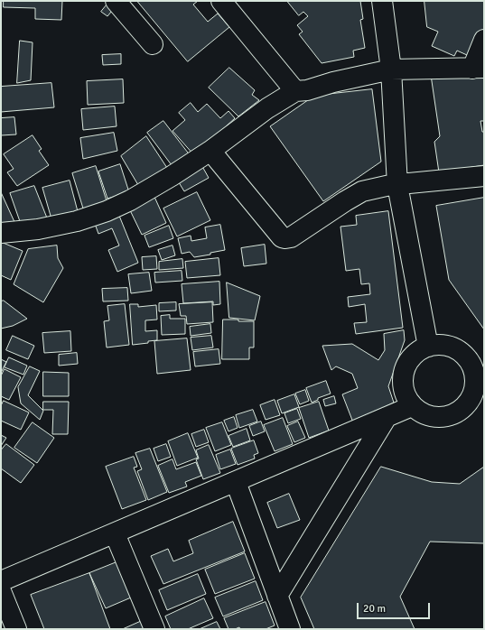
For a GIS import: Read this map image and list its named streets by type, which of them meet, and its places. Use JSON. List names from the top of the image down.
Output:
{
  "scale_bar": "20 m"
}
